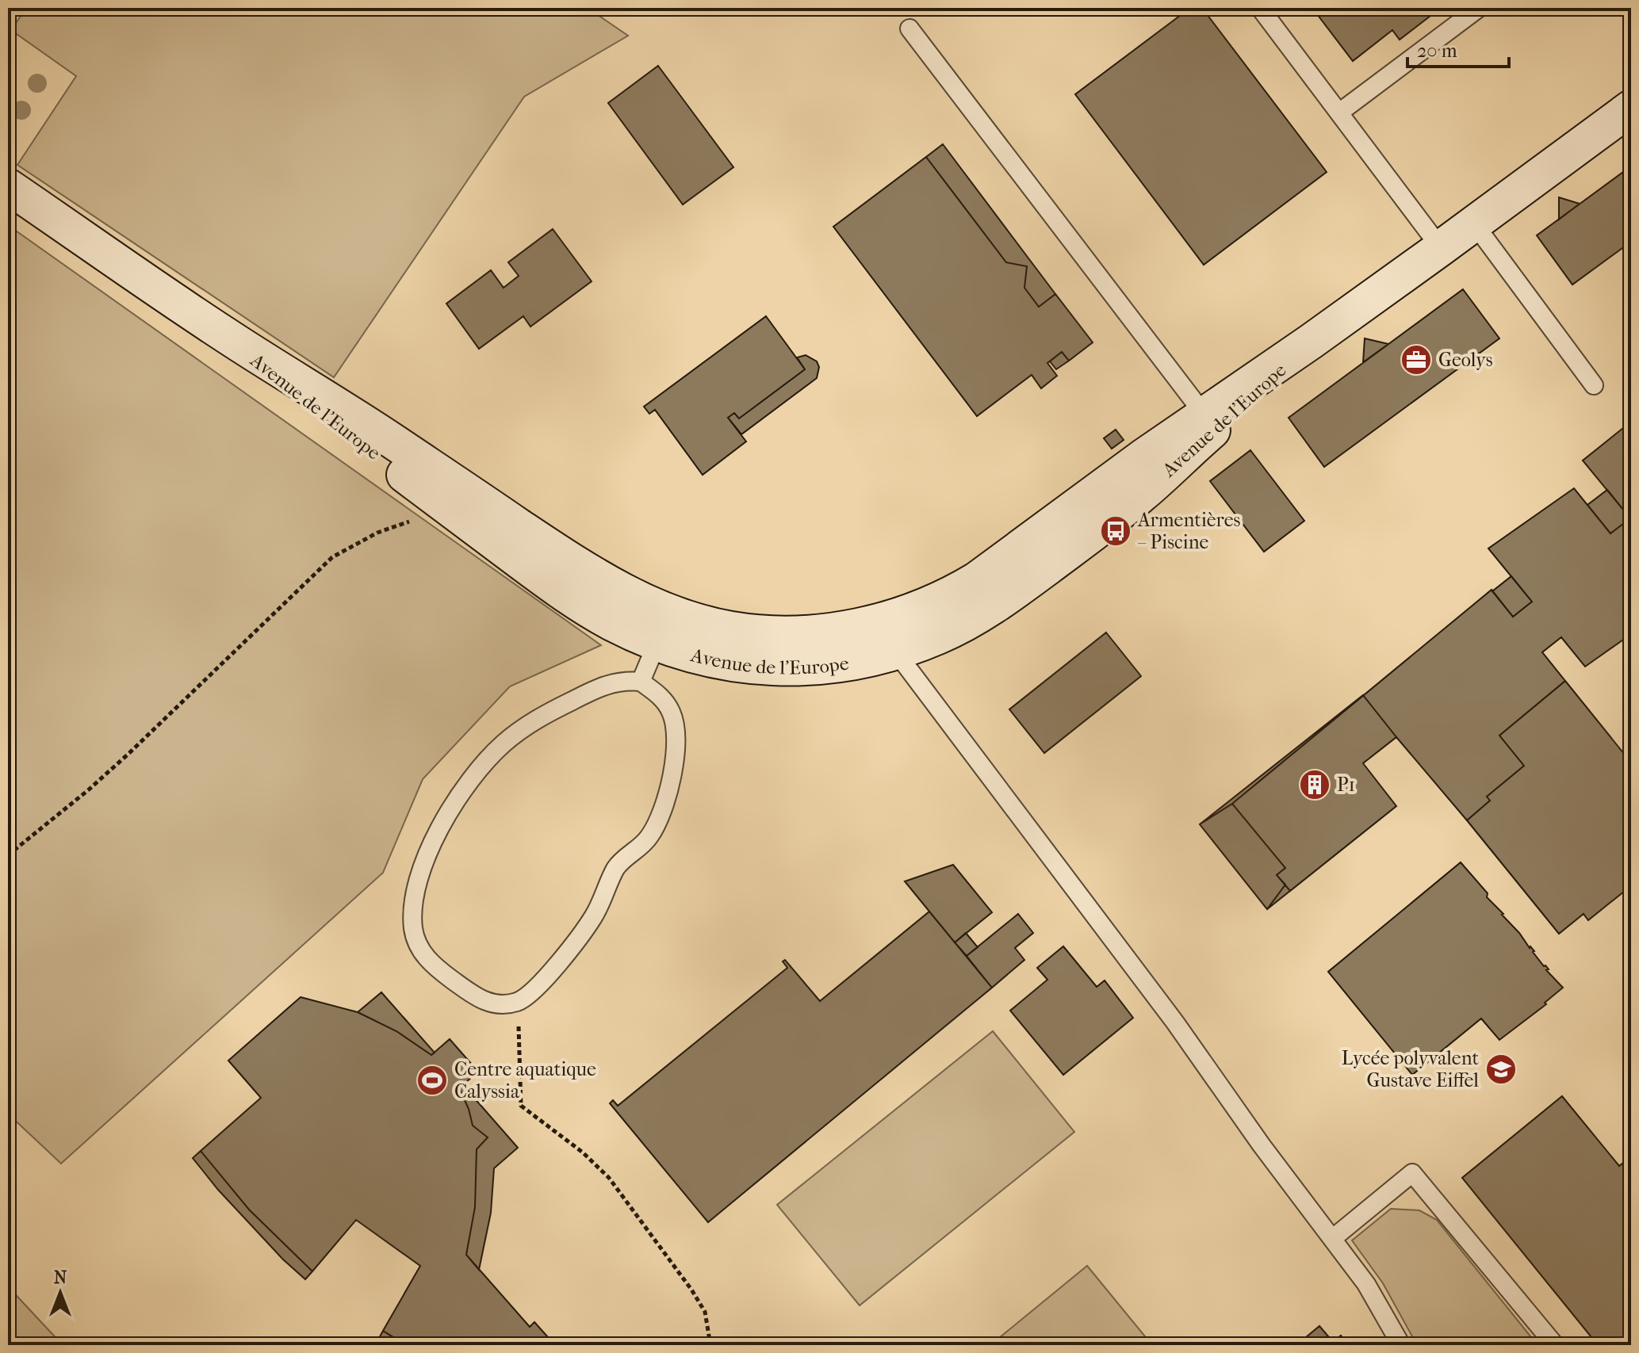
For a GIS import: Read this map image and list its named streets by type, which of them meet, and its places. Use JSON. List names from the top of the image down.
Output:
{
  "streets": {
    "street": ["Avenue de l'Europe"]
  },
  "places": {
    "office": ["Geolys"],
    "bus stop": ["Armentières – Piscine"],
    "building": ["P1"],
    "school or university": ["Lycée polyvalent Gustave Eiffel"],
    "sports": ["Centre aquatique Calyssia"]
  },
  "scale_bar": "20 m",
  "north": "top"
}
